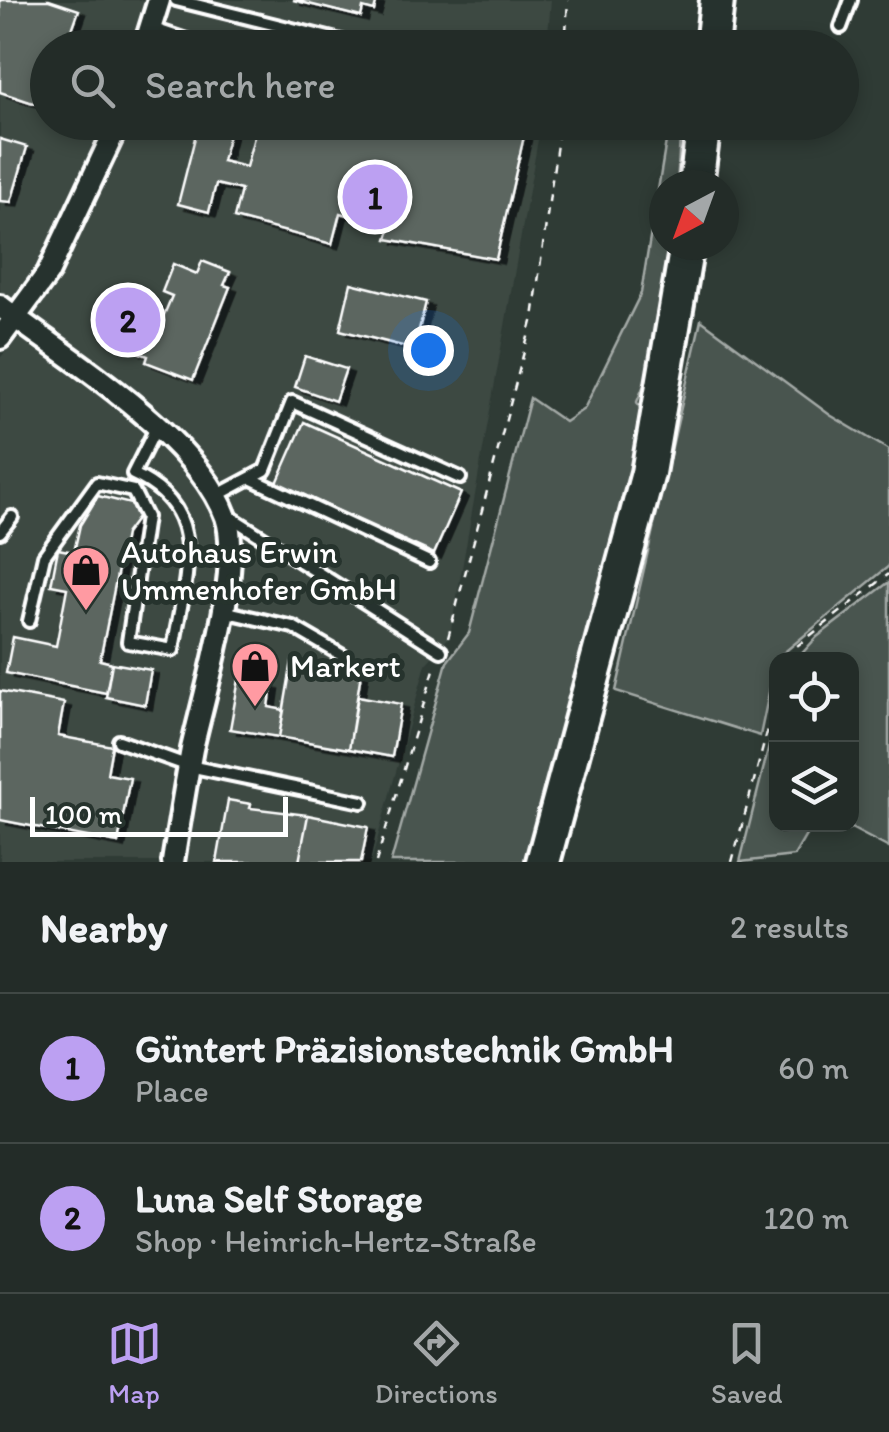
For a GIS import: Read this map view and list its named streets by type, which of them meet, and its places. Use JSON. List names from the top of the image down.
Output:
{
  "places": {
    "shop": ["Autohaus Erwin Ummenhofer GmbH", "Markert"]
  },
  "scale_bar": "100 m",
  "north": "bottom left",
  "page": {
    "search": "Search here",
    "pins": ["1", "2"],
    "scale": "100 m",
    "heading": ["Nearby", "2 results"],
    "list": [
      {
        "mark": "1",
        "name": "Güntert Präzisionstechnik GmbH",
        "note": "Place",
        "value": "60 m"
      },
      {
        "mark": "2",
        "name": "Luna Self Storage",
        "note": "Shop · Heinrich-Hertz-Straße",
        "value": "120 m"
      }
    ],
    "nav": ["Map", "Directions", "Saved"]
  }
}
